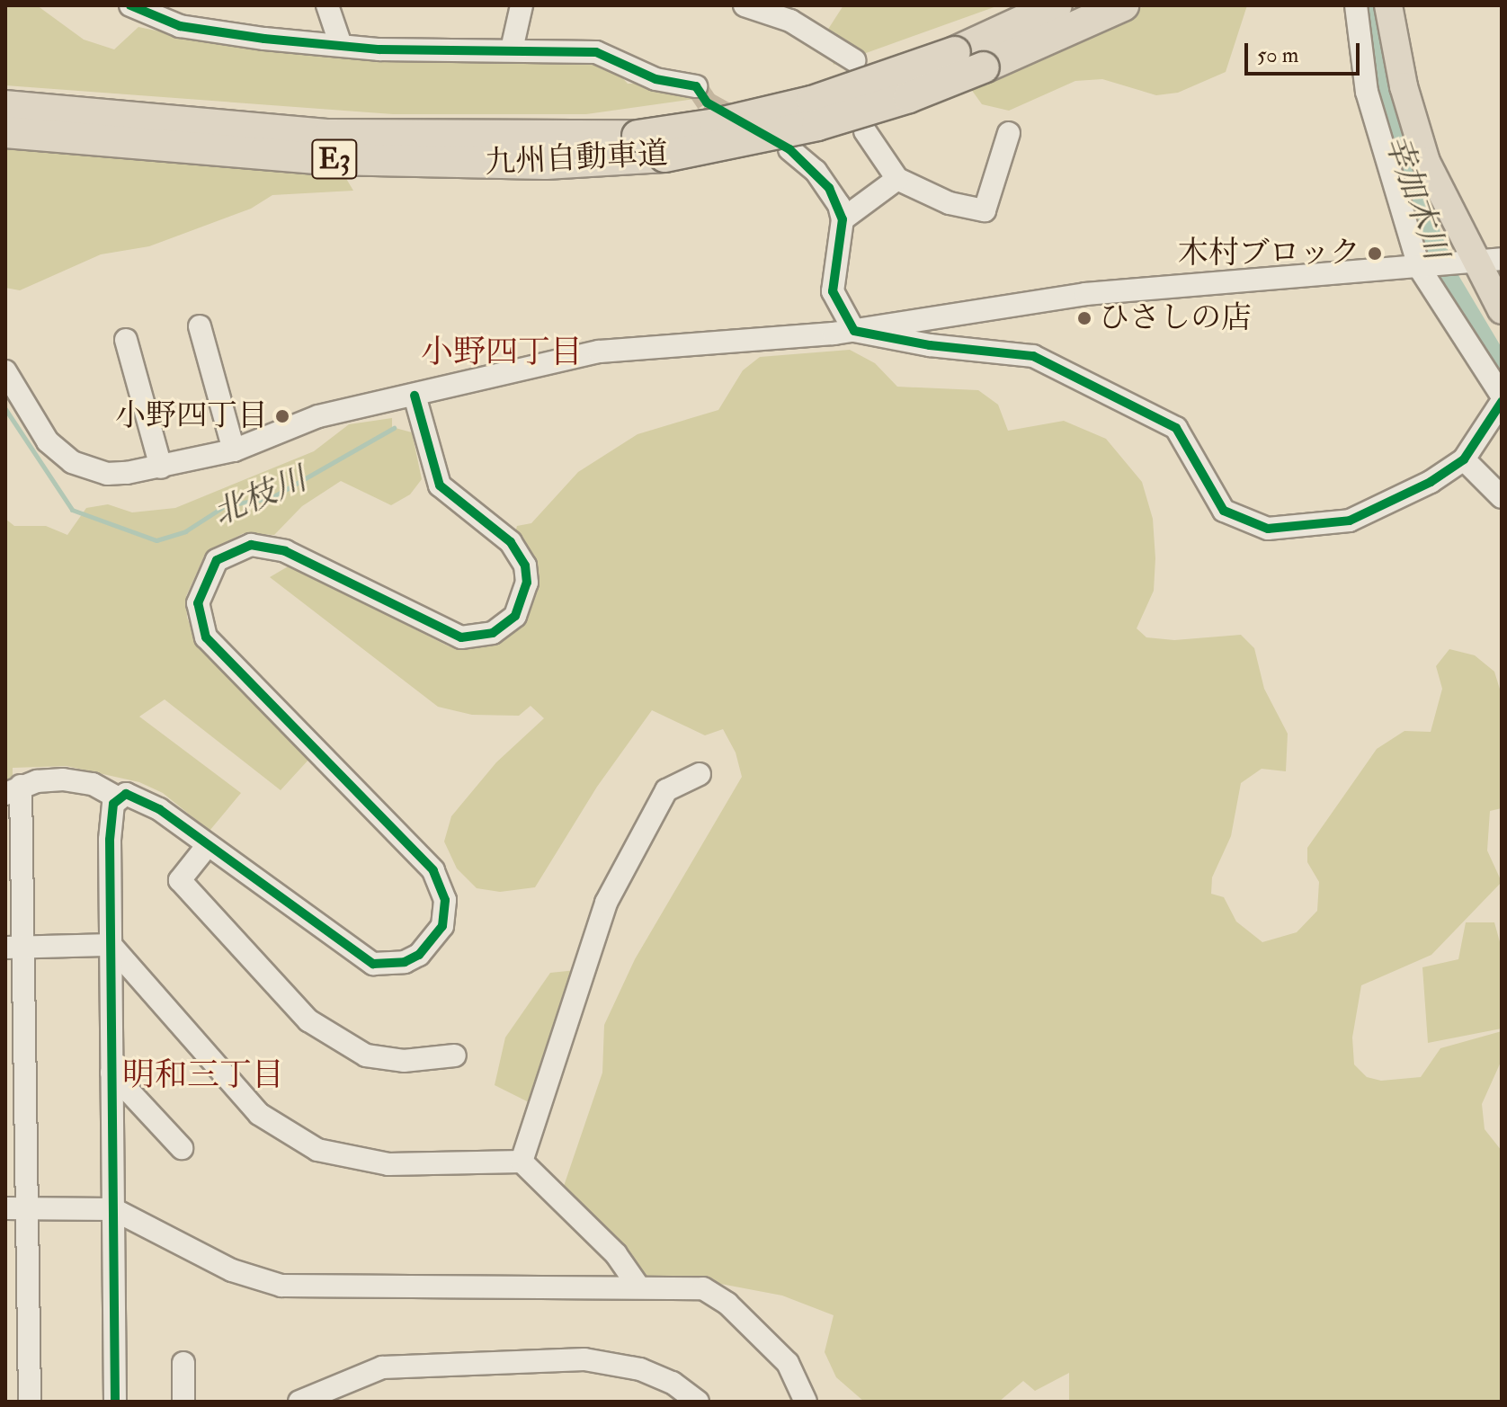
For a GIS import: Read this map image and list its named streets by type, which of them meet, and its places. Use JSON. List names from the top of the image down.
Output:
{
  "streets": {
    "highway": ["九州自動車道", "E3"]
  },
  "districts": ["小野四丁目", "明和三丁目"],
  "water": ["幸加木川", "北枝川"],
  "places": ["木村ブロック", "ひさしの店", "小野四丁目"],
  "scale_bar": "50 m"
}
